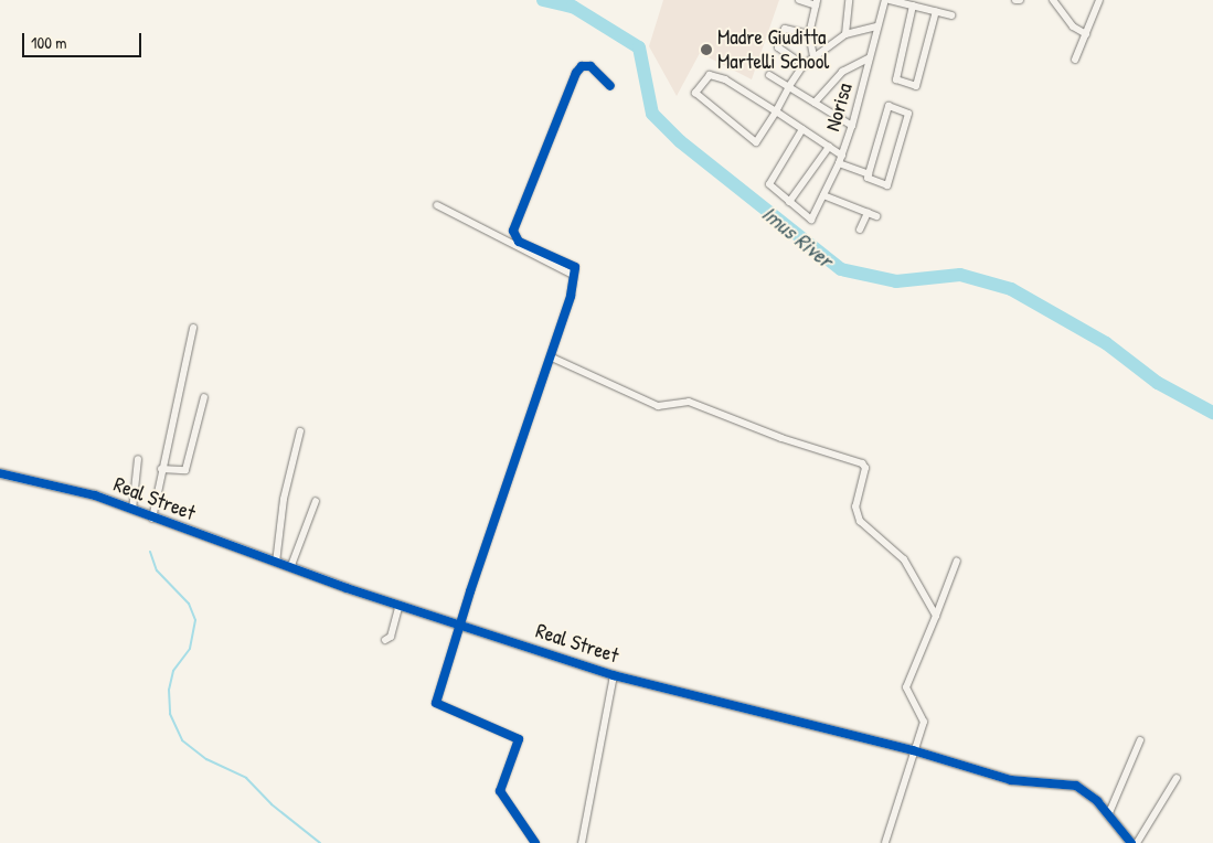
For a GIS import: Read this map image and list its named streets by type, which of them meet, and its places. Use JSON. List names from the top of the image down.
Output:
{
  "streets": {
    "street": ["Norisa", "Real Street"]
  },
  "water": ["Imus River"],
  "places": ["Madre Giuditta Martelli School"],
  "scale_bar": "100 m"
}
